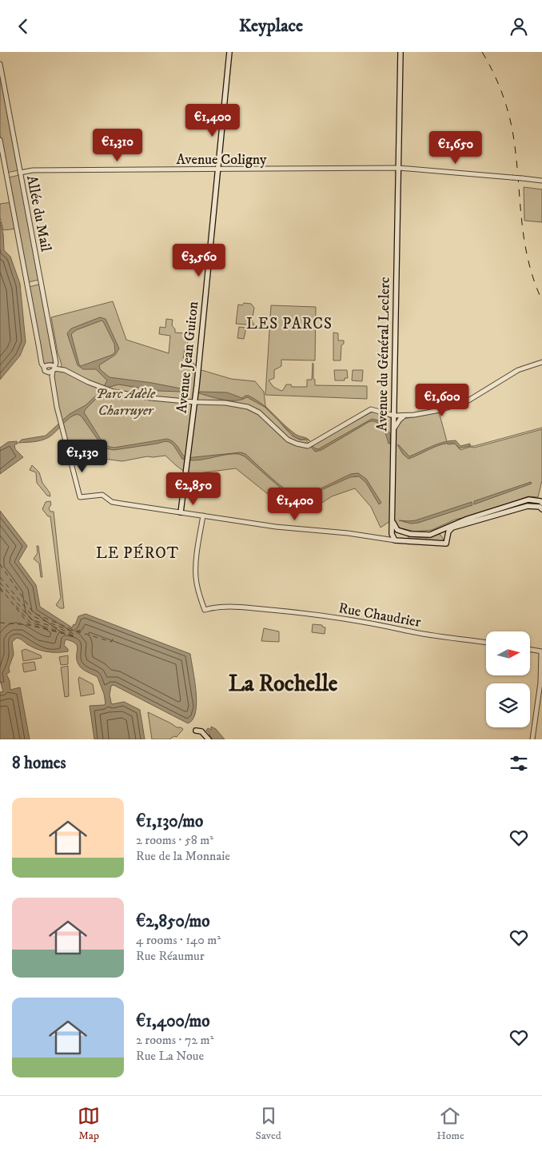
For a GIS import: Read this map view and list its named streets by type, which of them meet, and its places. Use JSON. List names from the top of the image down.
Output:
{
  "streets": {
    "main road": ["Avenue du Général Leclerc", "Avenue Jean Guiton"],
    "street": ["Avenue Coligny", "Allée du Mail", "Rue Chaudrier"]
  },
  "crossings": [
    ["Avenue Coligny", "Allée du Mail"],
    ["Avenue Coligny", "Avenue du Général Leclerc"],
    ["Avenue Coligny", "Avenue Jean Guiton"],
    ["Allée du Mail", "Avenue Jean Guiton"]
  ],
  "districts": ["LES PARCS", "LE PÉROT", "La Rochelle"],
  "parks": ["Parc Adèle Charruyer"],
  "north": "right",
  "page": {
    "header": "Keyplace",
    "price": [
      "€1,400",
      "€1,310",
      "€1,650",
      "€3,560",
      "€1,600",
      "€1,130",
      "€2,850",
      "€1,400"
    ],
    "heading": "8 homes",
    "list": [
      {
        "name": "€1,130/mo",
        "note": "2 rooms · 58 m² · Rue de la Monnaie"
      },
      {
        "name": "€2,850/mo",
        "note": "4 rooms · 140 m² · Rue Réaumur"
      },
      {
        "name": "€1,400/mo",
        "note": "2 rooms · 72 m² · Rue La Noue"
      }
    ],
    "tabs": ["Map", "Saved", "Home"]
  }
}
